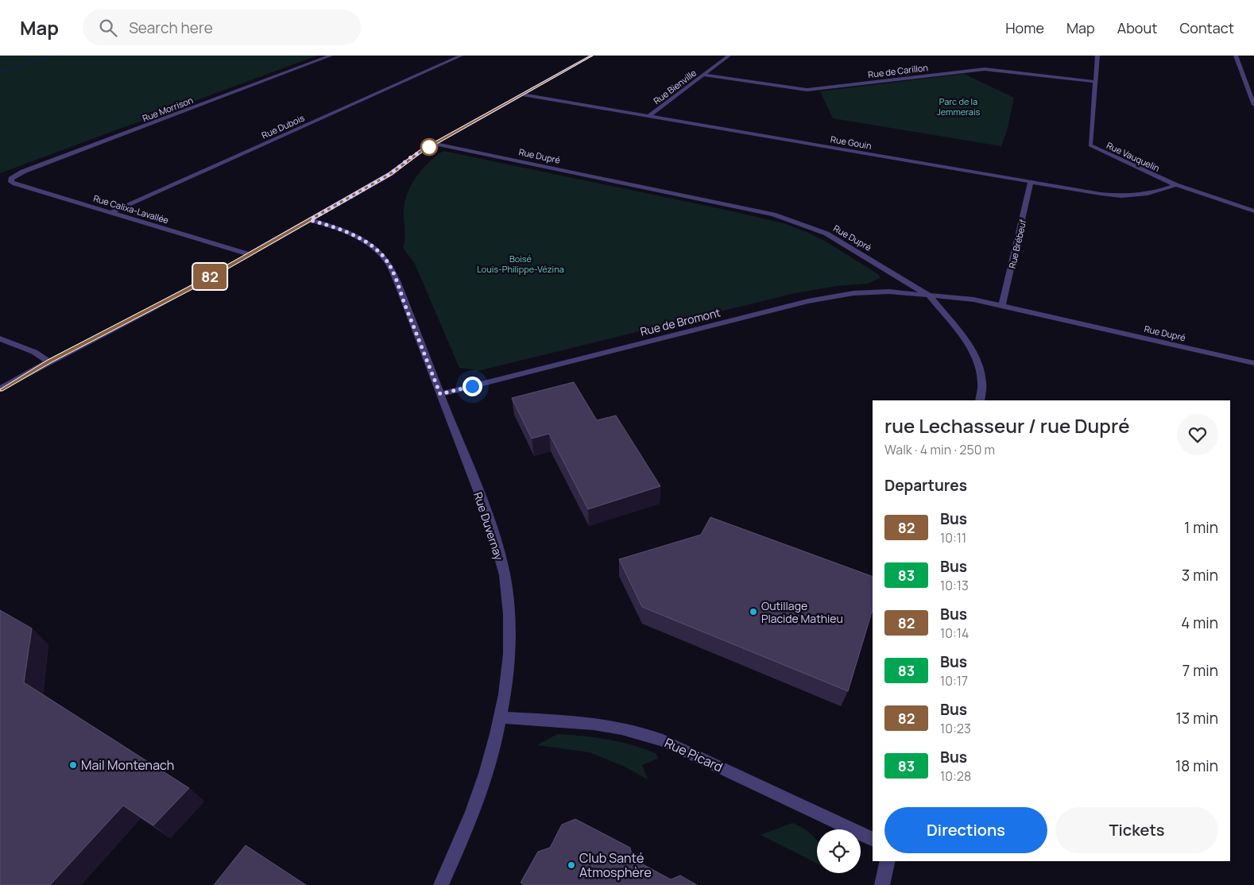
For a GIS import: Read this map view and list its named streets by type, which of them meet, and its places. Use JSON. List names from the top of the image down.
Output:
{
  "streets": {
    "street": [
      "Rue de Carillon",
      "Rue Bienville",
      "Rue Morrison",
      "Rue Dubois",
      "Rue Gouin",
      "Rue Dupré",
      "Rue Vauquelin",
      "Rue Calixa-Lavallée",
      "Rue Brébeuf",
      "Rue de Bromont",
      "Rue Duvernay",
      "Rue Picard"
    ]
  },
  "crossings": [
    ["Rue de Carillon", "Rue Bienville"],
    ["Rue de Carillon", "Rue Vauquelin"],
    ["Rue Bienville", "Rue Gouin"],
    ["Rue Morrison", "Rue Calixa-Lavallée"],
    ["Rue Dubois", "Rue Calixa-Lavallée"],
    ["Rue Gouin", "Rue Vauquelin"],
    ["Rue Gouin", "Rue Brébeuf"],
    ["Rue Dupré", "Rue Brébeuf"],
    ["Rue Dupré", "Rue de Bromont"],
    ["Rue de Bromont", "Rue Duvernay"],
    ["Rue Duvernay", "Rue Picard"]
  ],
  "parks": ["Parc de la Jemmerais", "Boisé Louis-Philippe-Vézina"],
  "places": ["Outillage Placide Mathieu", "Mail Montenach", "Club Santé Atmosphère"],
  "lines": ["bus line 82"],
  "page": {
    "header": "Map",
    "search": "Search here",
    "nav": [
      "Home",
      "Map",
      "About",
      "Contact"
    ],
    "on_map": "82",
    "heading": [
      ["rue Lechasseur / rue Dupré", "Walk · 4 min · 250 m"],
      "Departures"
    ],
    "list": [
      {
        "mark": "82",
        "name": "Bus",
        "note": "10:11",
        "value": "1 min"
      },
      {
        "mark": "83",
        "name": "Bus",
        "note": "10:13",
        "value": "3 min"
      },
      {
        "mark": "82",
        "name": "Bus",
        "note": "10:14",
        "value": "4 min"
      },
      {
        "mark": "83",
        "name": "Bus",
        "note": "10:17",
        "value": "7 min"
      },
      {
        "mark": "82",
        "name": "Bus",
        "note": "10:23",
        "value": "13 min"
      },
      {
        "mark": "83",
        "name": "Bus",
        "note": "10:28",
        "value": "18 min"
      }
    ],
    "buttons": ["Directions", "Tickets"]
  }
}
